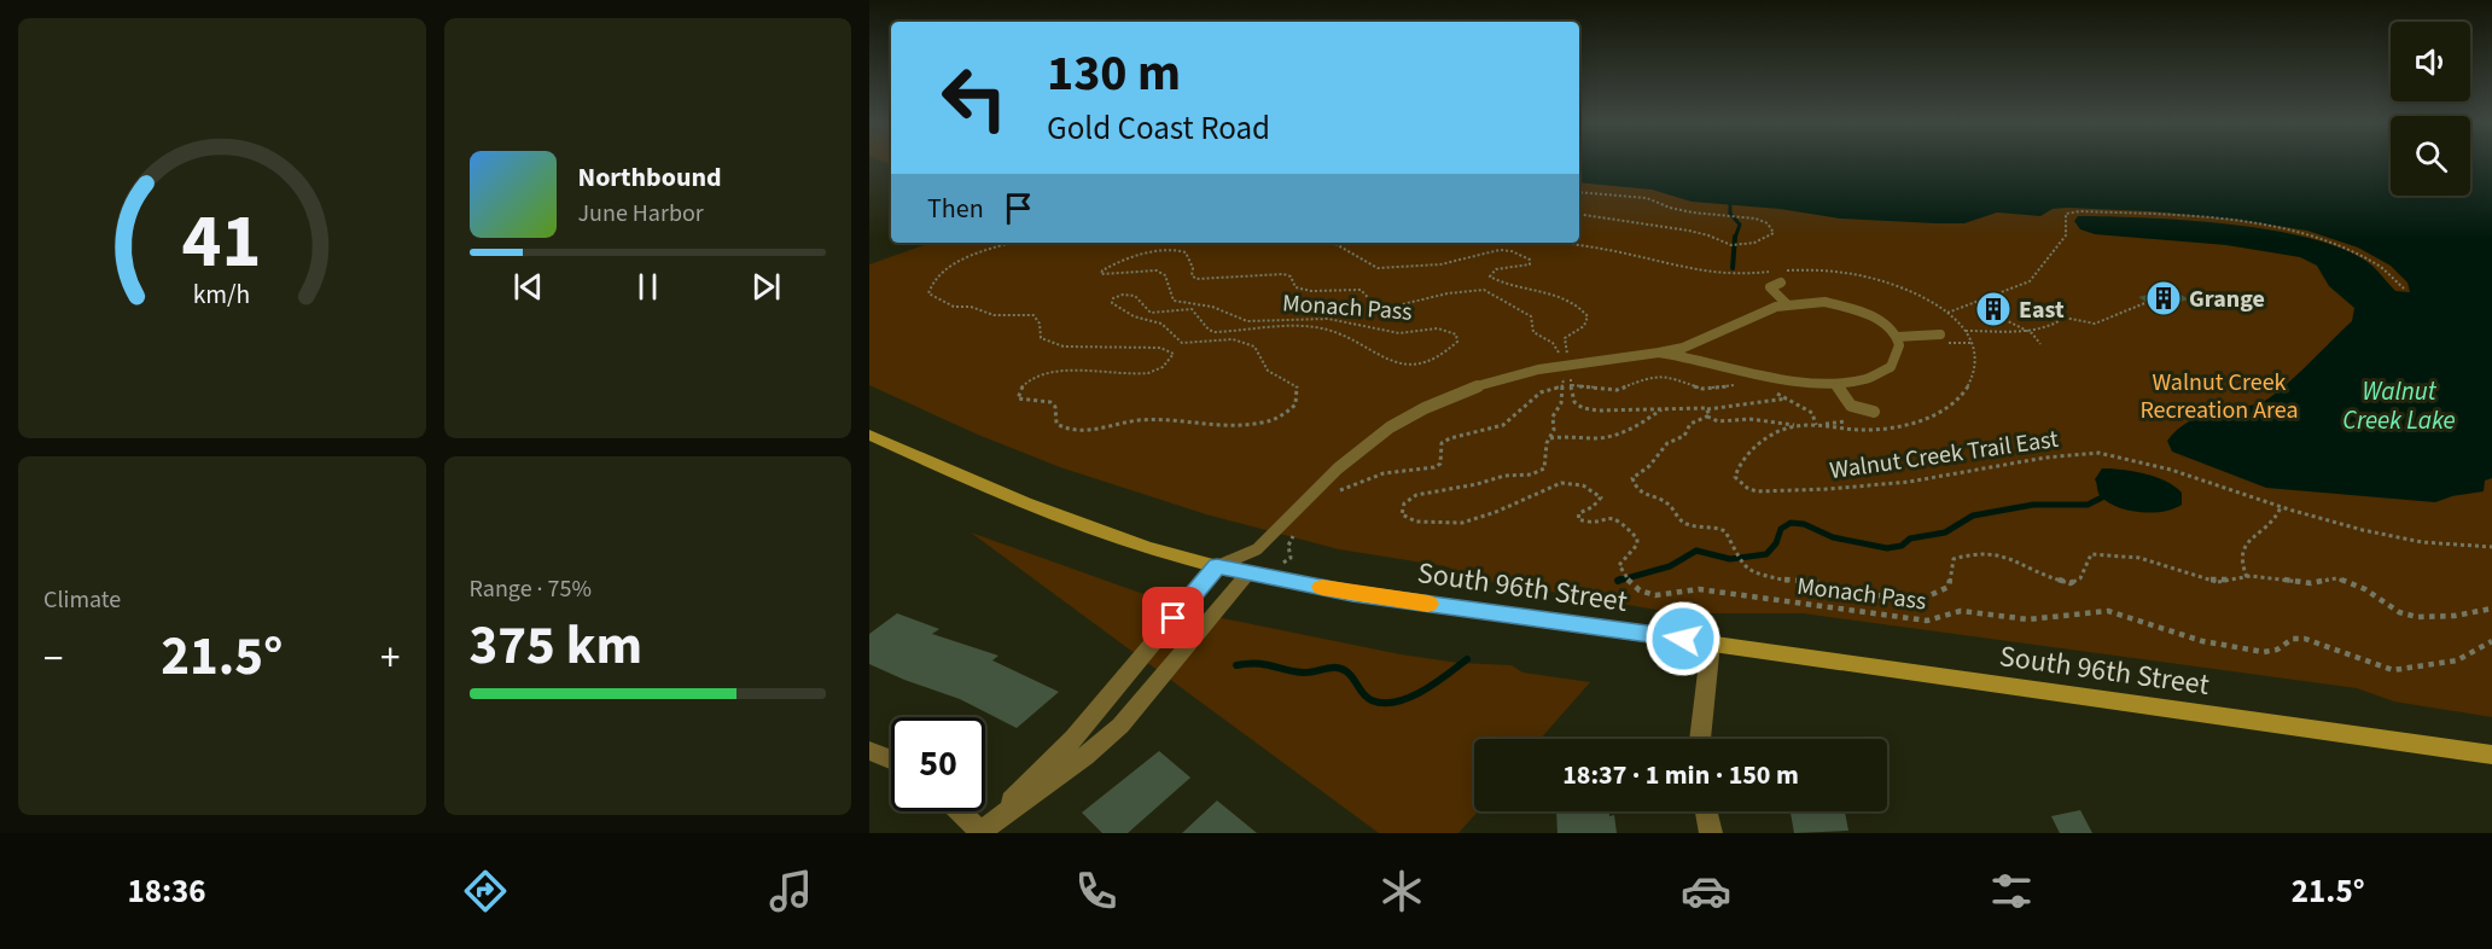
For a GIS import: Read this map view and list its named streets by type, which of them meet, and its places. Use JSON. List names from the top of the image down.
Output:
{
  "streets": {
    "main road": ["South 96th Street"],
    "path": ["Monach Pass", "Walnut Creek Trail East"]
  },
  "water": ["Walnut Creek Lake"],
  "parks": ["Walnut Creek Recreation Area"],
  "places": {
    "building": ["Grange", "East"]
  },
  "page": {
    "turn": ["130 m", "Gold Coast Road"],
    "song": ["Northbound", "June Harbor"],
    "then": "Then",
    "tile": [
      "Climate",
      ["Range · 75%", "375 km"]
    ],
    "heat": ["−", "21.5°", "+"],
    "limit": "50",
    "trip": "18:37 · 1 min · 150 m",
    "tabs": ["18:36", "21.5°"],
    "gauge": ["41", "km/h"]
  }
}
